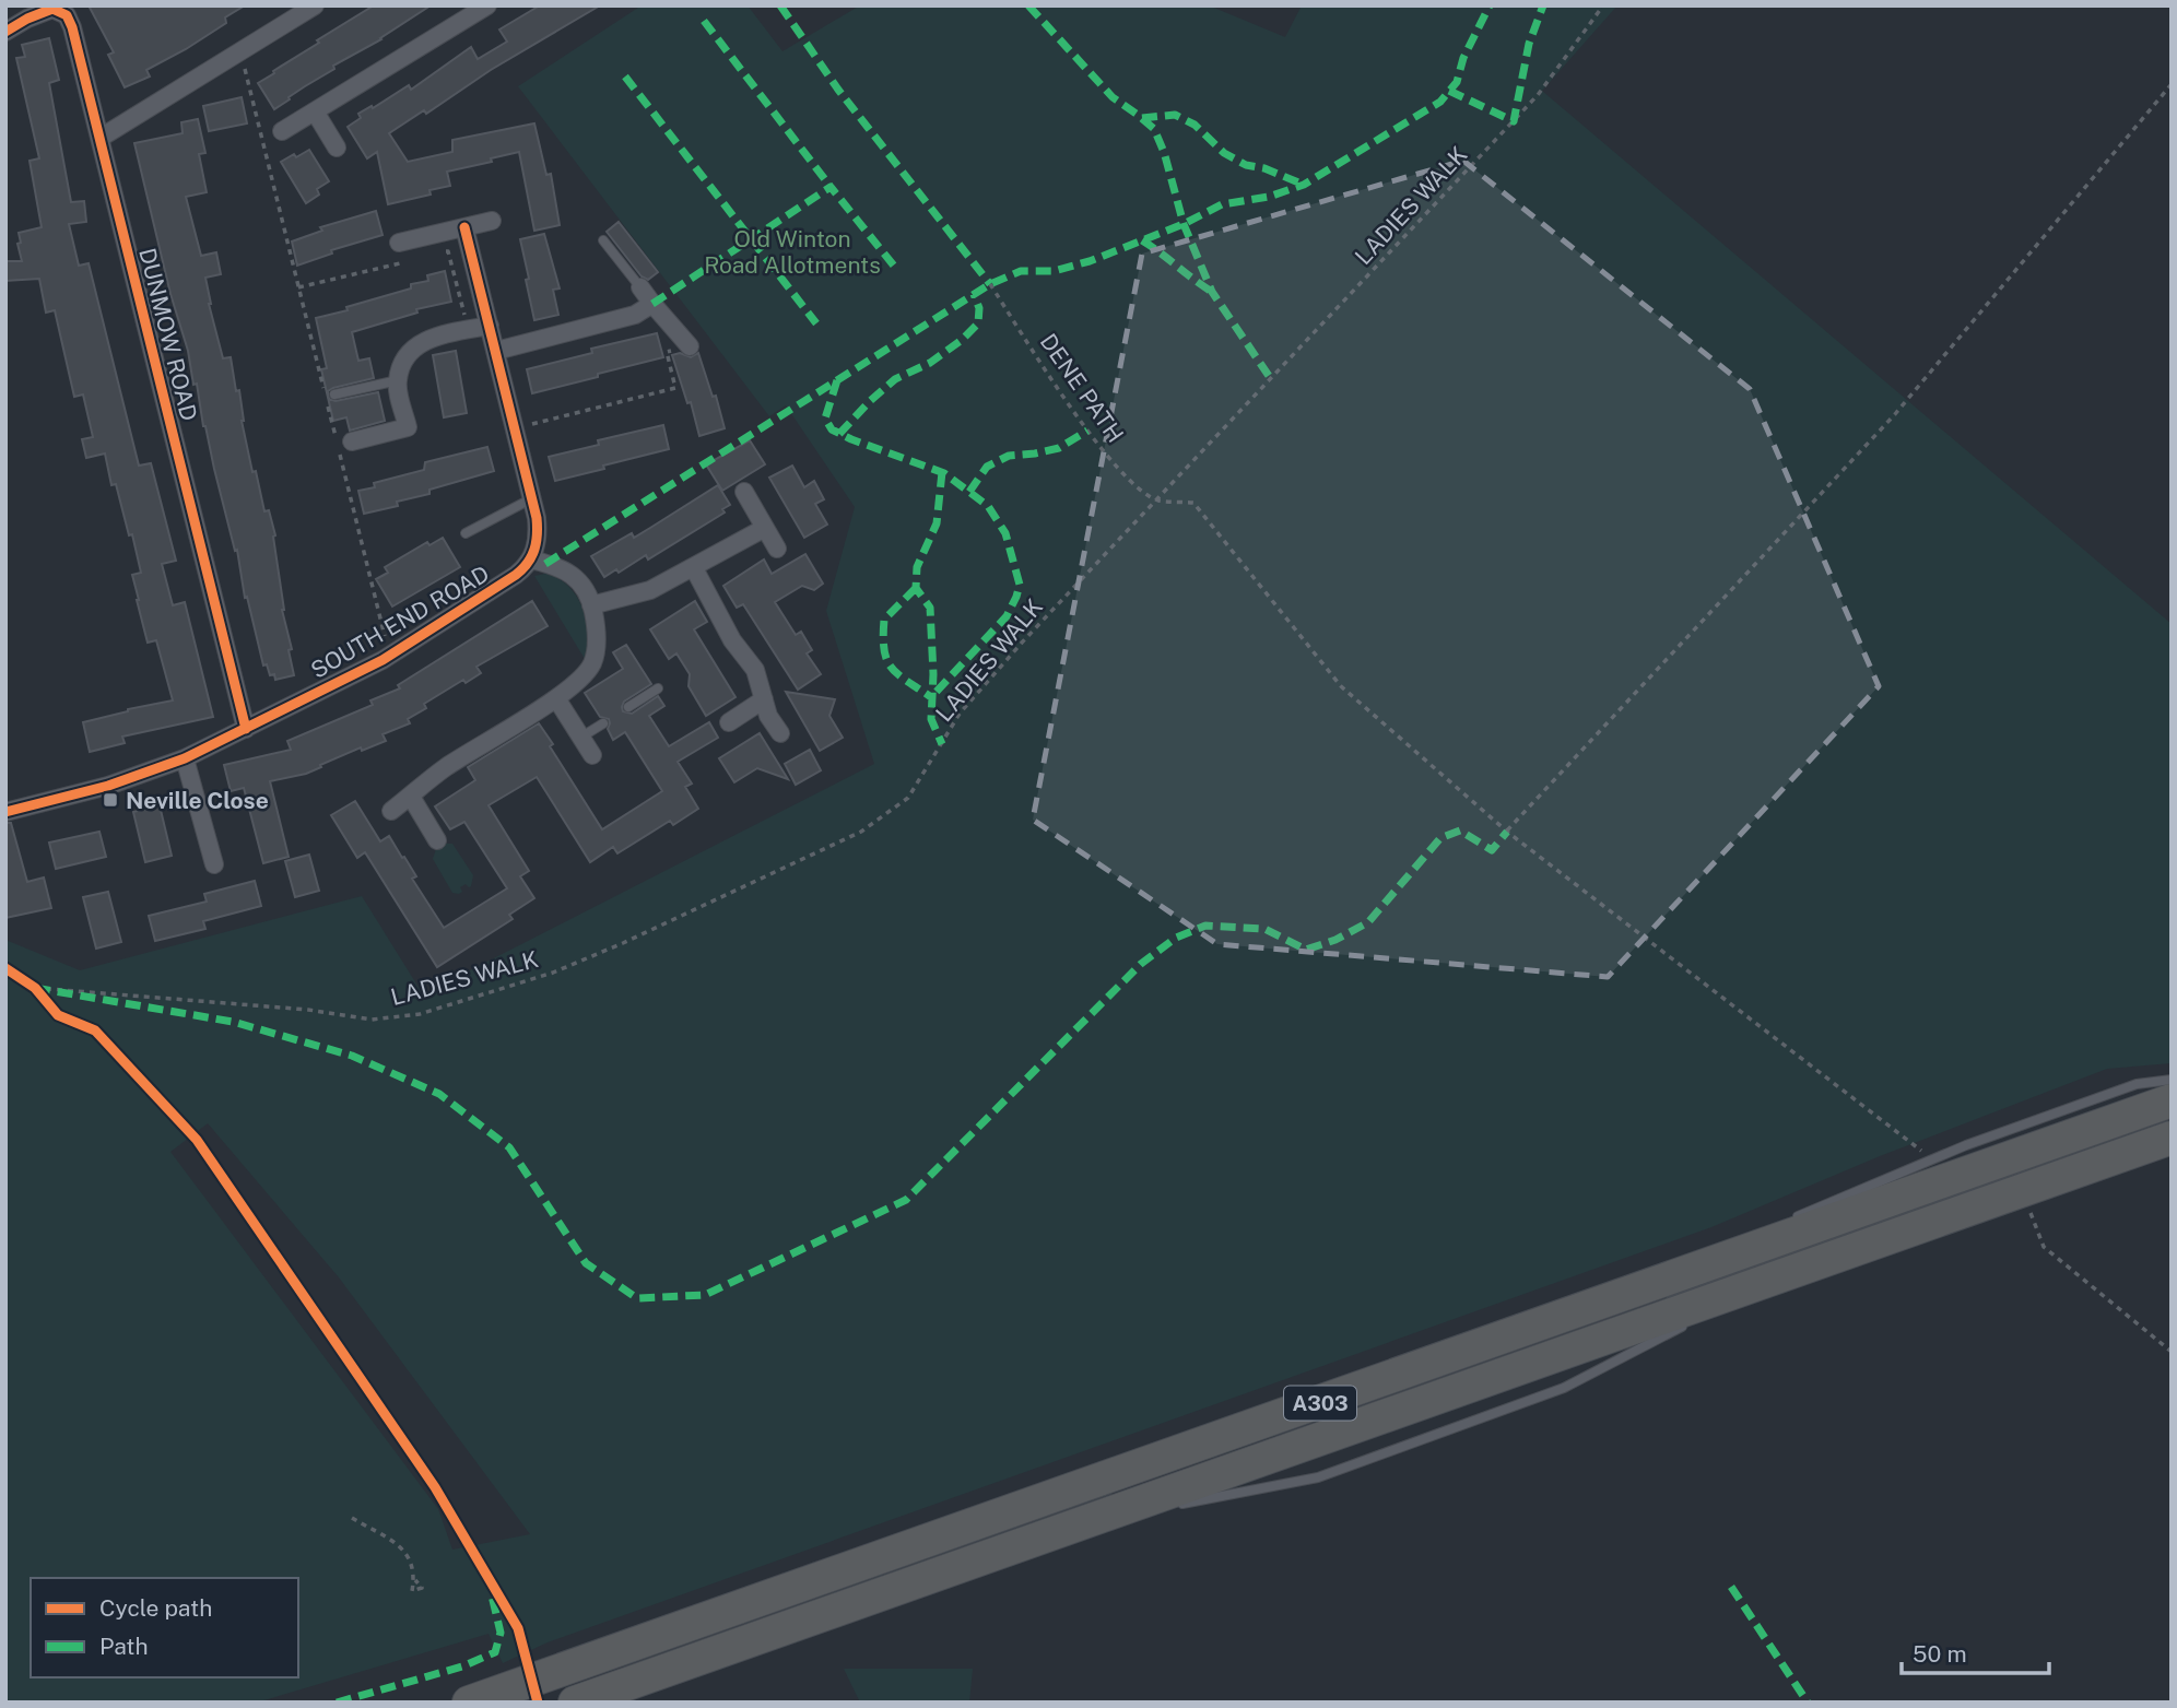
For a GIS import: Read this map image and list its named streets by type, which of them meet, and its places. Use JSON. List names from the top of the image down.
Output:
{
  "streets": {
    "highway": ["A303"],
    "street": ["DUNMOW ROAD", "SOUTH END ROAD"],
    "path": ["LADIES WALK", "DENE PATH"]
  },
  "crossings": [
    ["LADIES WALK", "DENE PATH"],
    ["DUNMOW ROAD", "SOUTH END ROAD"]
  ],
  "parks": ["Old Winton Road Allotments"],
  "places": {
    "transit": ["Neville Close"]
  },
  "legend": ["Cycle path", "Path"],
  "scale_bar": "50 m"
}
